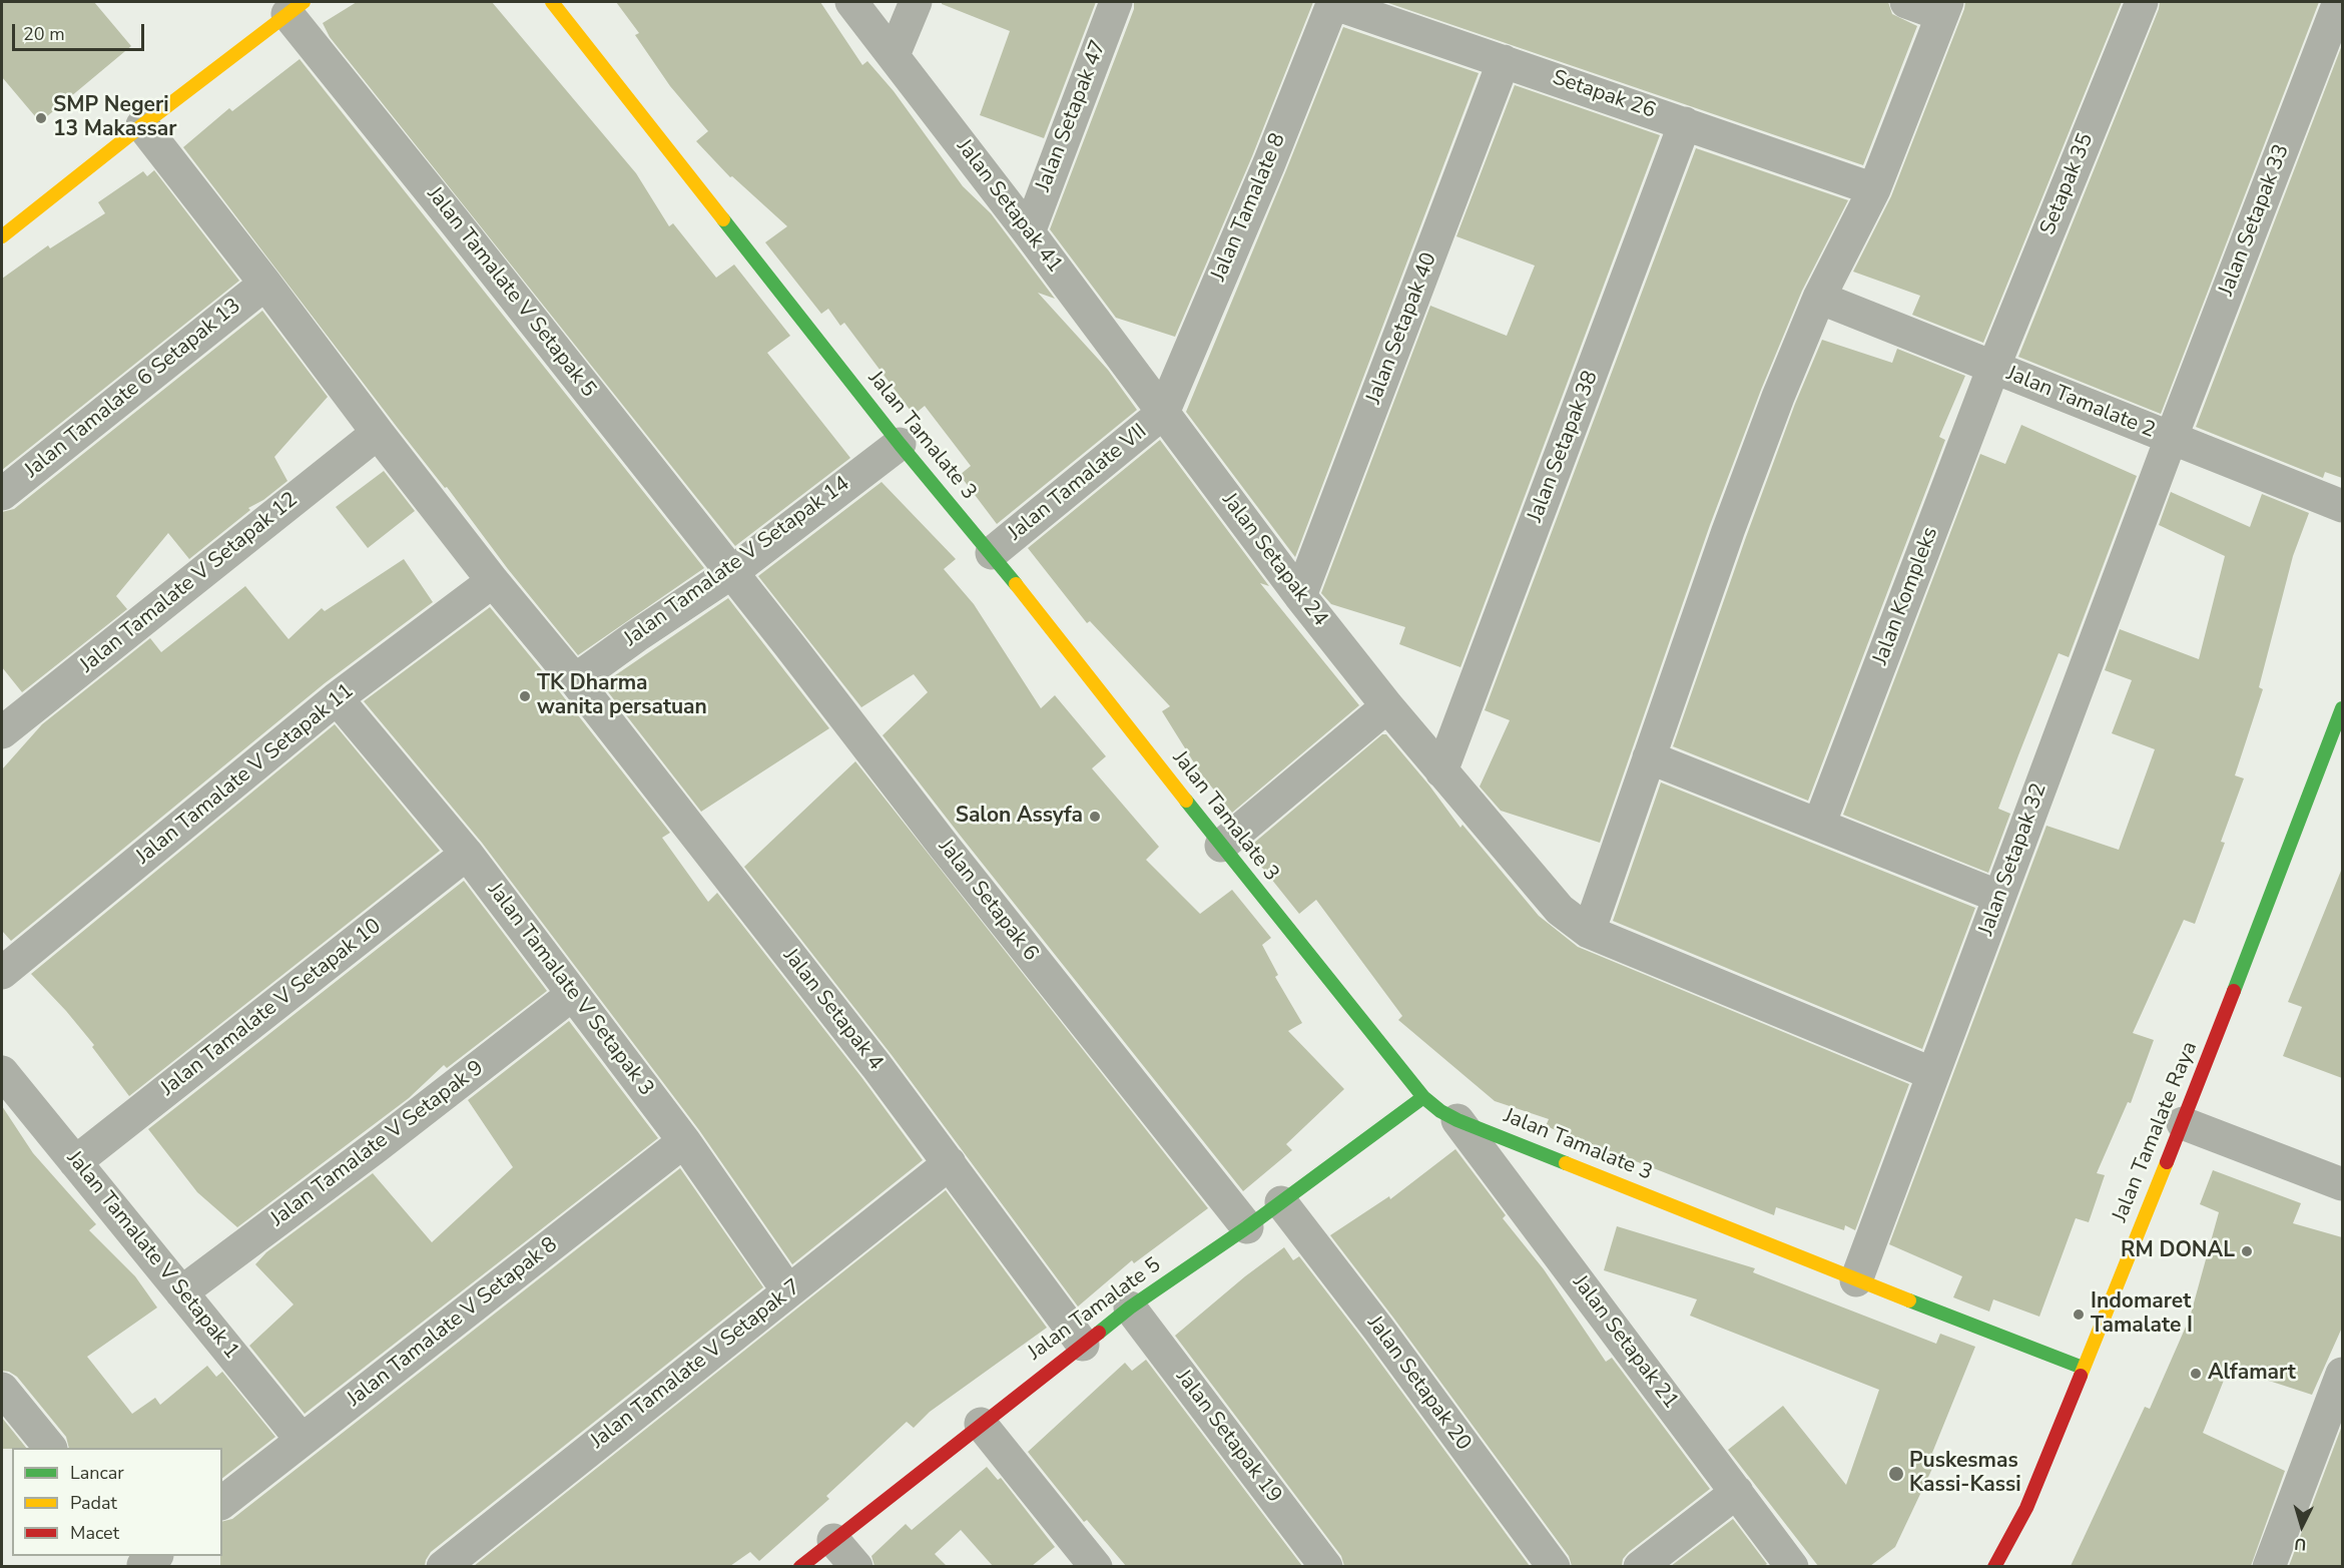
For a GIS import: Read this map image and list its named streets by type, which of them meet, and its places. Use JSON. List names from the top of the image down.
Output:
{
  "streets": {
    "street": [
      "Setapak 26",
      "Jalan Setapak 47",
      "Setapak 35",
      "Jalan Setapak 41",
      "Jalan Tamalate 8",
      "Jalan Setapak 33",
      "Jalan Tamalate V Setapak 5",
      "Jalan Setapak 40",
      "Jalan Tamalate 6 Setapak 13",
      "Jalan Tamalate 2",
      "Jalan Tamalate 3",
      "Jalan Setapak 38",
      "Jalan Tamalate VII",
      "Jalan Setapak 24",
      "Jalan Tamalate V Setapak 14",
      "Jalan Tamalate V Setapak 12",
      "Jalan Kompleks",
      "Jalan Tamalate V Setapak 11",
      "Jalan Setapak 32",
      "Jalan Setapak 6",
      "Jalan Tamalate V Setapak 3",
      "Jalan Tamalate V Setapak 10",
      "Jalan Setapak 4",
      "Jalan Tamalate Raya",
      "Jalan Tamalate V Setapak 9",
      "Jalan Tamalate V Setapak 1",
      "Jalan Tamalate 5",
      "Jalan Tamalate V Setapak 8",
      "Jalan Setapak 21",
      "Jalan Tamalate V Setapak 7",
      "Jalan Setapak 20",
      "Jalan Setapak 19"
    ]
  },
  "crossings": [
    ["Setapak 26", "Jalan Tamalate 8"],
    ["Setapak 26", "Jalan Setapak 40"],
    ["Setapak 26", "Jalan Setapak 38"],
    ["Jalan Setapak 47", "Jalan Setapak 41"],
    ["Setapak 35", "Jalan Tamalate 2"],
    ["Setapak 35", "Jalan Kompleks"],
    ["Jalan Setapak 41", "Jalan Tamalate 8"],
    ["Jalan Setapak 41", "Jalan Tamalate VII"],
    ["Jalan Setapak 41", "Jalan Setapak 24"],
    ["Jalan Tamalate 8", "Jalan Tamalate VII"],
    ["Jalan Tamalate 8", "Jalan Setapak 24"],
    ["Jalan Setapak 33", "Jalan Tamalate 2"],
    ["Jalan Setapak 33", "Jalan Setapak 32"],
    ["Jalan Tamalate V Setapak 5", "Jalan Tamalate V Setapak 14"],
    ["Jalan Tamalate V Setapak 5", "Jalan Setapak 6"],
    ["Jalan Setapak 40", "Jalan Setapak 24"],
    ["Jalan Tamalate 6 Setapak 13", "Jalan Setapak 4"],
    ["Jalan Tamalate 2", "Jalan Kompleks"],
    ["Jalan Tamalate 2", "Jalan Setapak 32"],
    ["Jalan Tamalate 3", "Jalan Tamalate VII"],
    ["Jalan Tamalate 3", "Jalan Tamalate V Setapak 14"],
    ["Jalan Tamalate 3", "Jalan Setapak 32"],
    ["Jalan Tamalate 3", "Jalan Tamalate Raya"],
    ["Jalan Tamalate 3", "Jalan Tamalate 5"],
    ["Jalan Tamalate 3", "Jalan Setapak 21"],
    ["Jalan Setapak 38", "Jalan Setapak 24"],
    ["Jalan Tamalate VII", "Jalan Setapak 24"],
    ["Jalan Setapak 24", "Jalan Setapak 32"],
    ["Jalan Tamalate V Setapak 14", "Jalan Setapak 6"],
    ["Jalan Tamalate V Setapak 14", "Jalan Setapak 4"],
    ["Jalan Tamalate V Setapak 12", "Jalan Setapak 4"],
    ["Jalan Tamalate V Setapak 11", "Jalan Tamalate V Setapak 3"],
    ["Jalan Tamalate V Setapak 11", "Jalan Setapak 4"],
    ["Jalan Setapak 6", "Jalan Tamalate 5"],
    ["Jalan Tamalate V Setapak 3", "Jalan Tamalate V Setapak 10"],
    ["Jalan Tamalate V Setapak 3", "Jalan Tamalate V Setapak 9"],
    ["Jalan Tamalate V Setapak 3", "Jalan Tamalate V Setapak 8"],
    ["Jalan Tamalate V Setapak 3", "Jalan Tamalate V Setapak 7"],
    ["Jalan Tamalate V Setapak 10", "Jalan Tamalate V Setapak 1"],
    ["Jalan Setapak 4", "Jalan Tamalate 5"],
    ["Jalan Setapak 4", "Jalan Tamalate V Setapak 7"],
    ["Jalan Tamalate V Setapak 9", "Jalan Tamalate V Setapak 1"],
    ["Jalan Tamalate V Setapak 1", "Jalan Tamalate V Setapak 8"],
    ["Jalan Tamalate 5", "Jalan Setapak 20"],
    ["Jalan Tamalate 5", "Jalan Setapak 19"]
  ],
  "places": [
    "SMP Negeri 13 Makassar",
    "TK Dharma wanita persatuan",
    "Salon Assyfa",
    "RM DONAL",
    "Indomaret Tamalate I",
    "Alfamart",
    "Puskesmas Kassi-Kassi"
  ],
  "legend": ["Lancar", "Padat", "Macet"],
  "scale_bar": "20 m",
  "north": "bottom"
}
